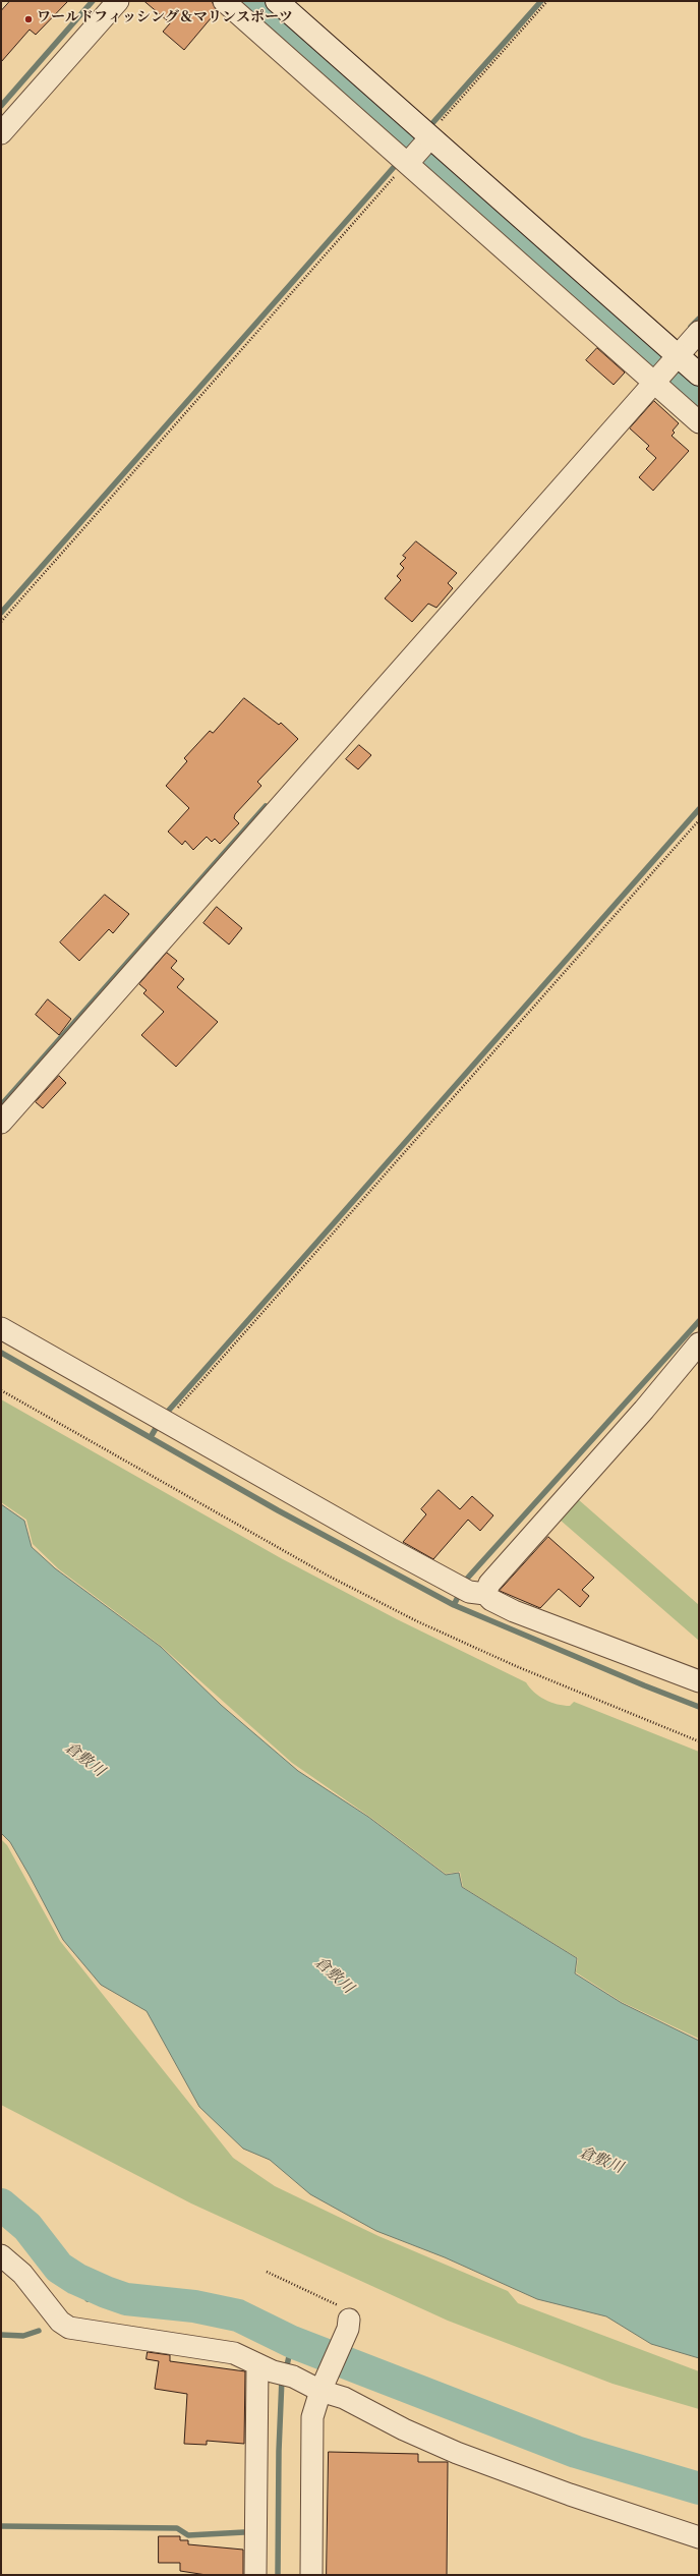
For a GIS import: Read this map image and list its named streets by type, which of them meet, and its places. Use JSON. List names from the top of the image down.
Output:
{
  "water": ["倉敷川"],
  "places": ["ワールドフィッシング＆マリンスポーツ"]
}
